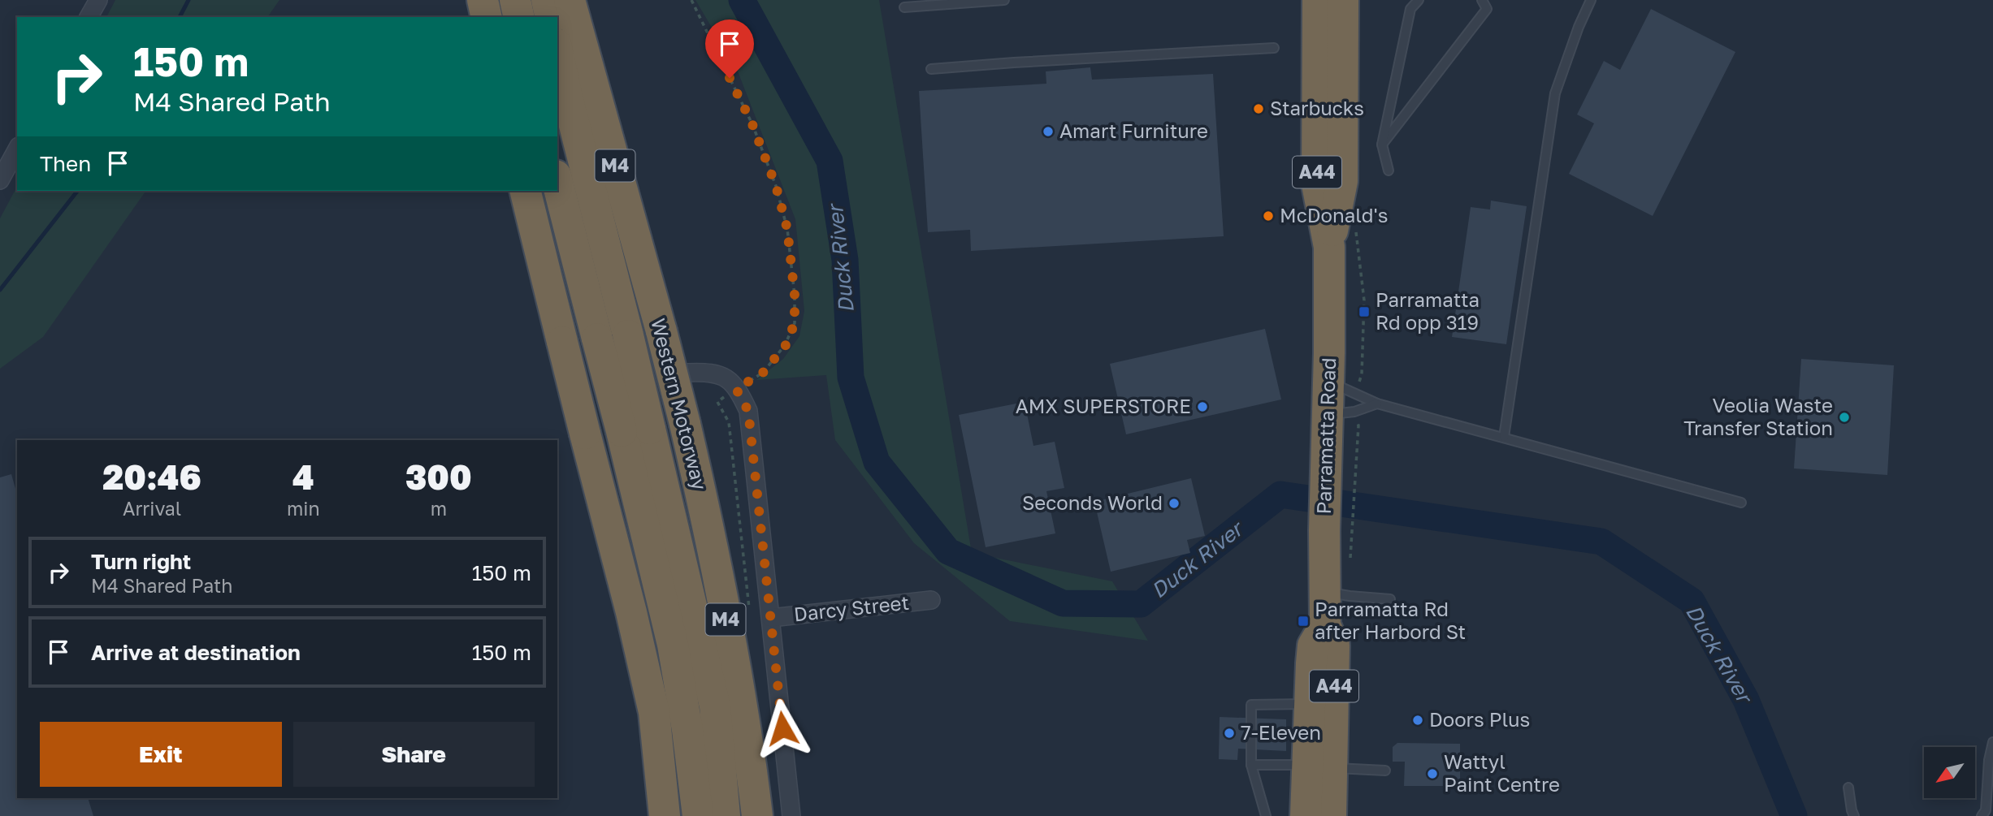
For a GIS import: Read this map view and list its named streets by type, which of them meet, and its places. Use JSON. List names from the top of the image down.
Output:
{
  "streets": {
    "highway": [
      "M4",
      "A44",
      "Western Motorway",
      "Parramatta Road"
    ],
    "street": ["Darcy Street"]
  },
  "water": ["Duck River"],
  "places": {
    "other": [
      "Starbucks",
      "Amart Furniture",
      "McDonald's",
      "AMX SUPERSTORE",
      "Veolia Waste Transfer Station",
      "Seconds World",
      "Doors Plus",
      "7-Eleven",
      "Wattyl Paint Centre"
    ],
    "transit": ["Parramatta Rd opp 319", "Parramatta Rd after Harbord St"]
  },
  "north": "bottom left",
  "page": {
    "turn": ["150 m", "M4 Shared Path"],
    "then": "Then",
    "eta": [
      "20:46",
      "Arrival",
      "4",
      "min",
      "300",
      "m"
    ],
    "list": [
      {
        "name": "Turn right",
        "note": "M4 Shared Path",
        "value": "150 m"
      },
      {
        "name": "Arrive at destination",
        "value": "150 m"
      }
    ],
    "buttons": ["Exit", "Share"]
  }
}
